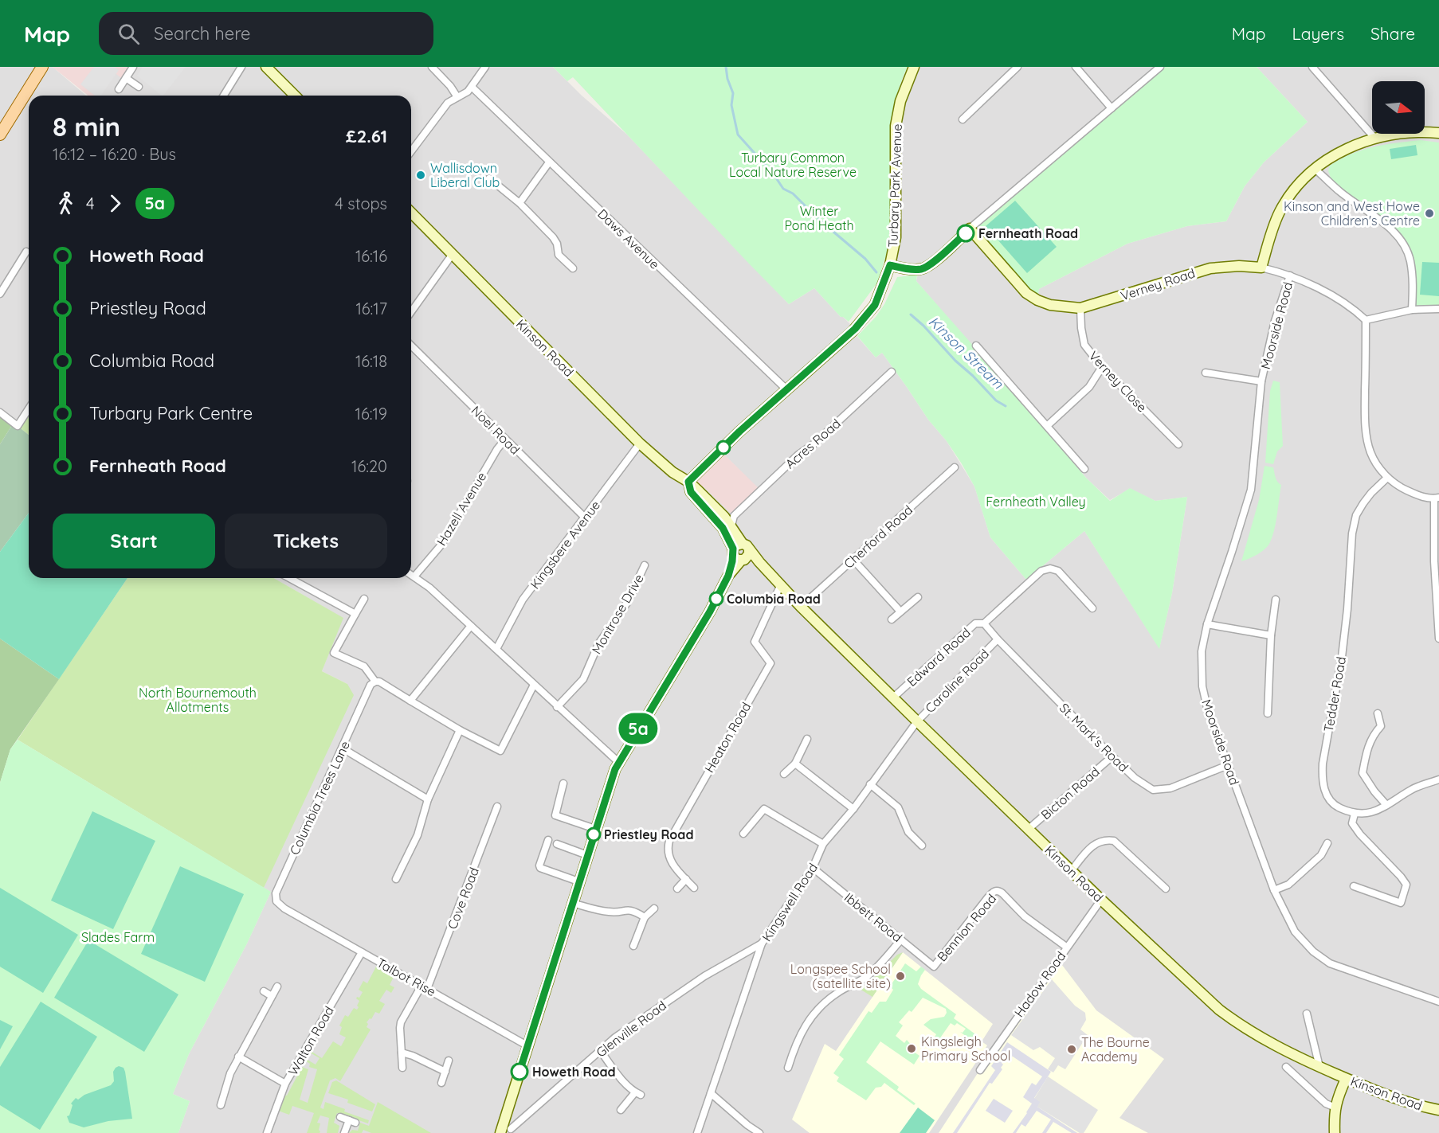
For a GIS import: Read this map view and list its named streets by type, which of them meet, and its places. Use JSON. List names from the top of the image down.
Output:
{
  "streets": {
    "street": [
      "Turbary Park Avenue",
      "Daws Avenue",
      "Verney Road",
      "Moorside Road",
      "Kinson Road",
      "Verney Close",
      "Noel Road",
      "Acres Road",
      "Hazell Avenue",
      "Cherford Road",
      "Kingsbere Avenue",
      "Montrose Drive",
      "Edward Road",
      "Caroline Road",
      "Tedder Road",
      "Heaton Road",
      "St. Mark's Road",
      "Bicton Road",
      "Columbia Trees Lane",
      "Cove Road",
      "Kingswell Road",
      "Ibbett Road",
      "Bennion Road",
      "Talbot Rise",
      "Hadow Road",
      "Glenville Road",
      "Walton Road"
    ]
  },
  "crossings": [
    ["Turbary Park Avenue", "Daws Avenue"],
    ["Turbary Park Avenue", "Kinson Road"],
    ["Verney Road", "Moorside Road"],
    ["Verney Road", "Verney Close"],
    ["Moorside Road", "St. Mark's Road"],
    ["Kinson Road", "Acres Road"],
    ["Kinson Road", "Cherford Road"],
    ["Kinson Road", "Kingsbere Avenue"],
    ["Kinson Road", "Edward Road"],
    ["Kinson Road", "Caroline Road"],
    ["Kinson Road", "Heaton Road"],
    ["Kinson Road", "Bicton Road"],
    ["Kinson Road", "Kingswell Road"],
    ["Kinson Road", "Hadow Road"],
    ["Noel Road", "Hazell Avenue"],
    ["Noel Road", "Kingsbere Avenue"],
    ["Edward Road", "St. Mark's Road"],
    ["Caroline Road", "St. Mark's Road"],
    ["Caroline Road", "Kingswell Road"],
    ["St. Mark's Road", "Bicton Road"],
    ["Columbia Trees Lane", "Talbot Rise"],
    ["Cove Road", "Talbot Rise"],
    ["Kingswell Road", "Ibbett Road"],
    ["Kingswell Road", "Glenville Road"],
    ["Ibbett Road", "Bennion Road"],
    ["Bennion Road", "Hadow Road"],
    ["Talbot Rise", "Walton Road"]
  ],
  "water": ["Kinson Stream"],
  "parks": [
    "Turbary Common Local Nature Reserve",
    "Winter Pond Heath",
    "Fernheath Valley",
    "North Bournemouth Allotments",
    "Slades Farm"
  ],
  "places": [
    "Wallisdown Liberal Club",
    "Kinson and West Howe Children's Centre",
    "Fernheath Road",
    "Columbia Road",
    "Priestley Road",
    "Longspee School (satellite site)",
    "Kingsleigh Primary School",
    "The Bourne Academy",
    "Howeth Road"
  ],
  "lines": ["bus line 5a"],
  "north": "right",
  "page": {
    "header": "Map",
    "search": "Search here",
    "nav": ["Map", "Layers", "Share"],
    "on_map": "5a",
    "heading": ["8 min", "16:12 – 16:20 · Bus", "£2.61"],
    "legs": ["4", "5a", "4 stops"],
    "list": [
      {
        "name": "Howeth Road",
        "value": "16:16"
      },
      {
        "name": "Priestley Road",
        "value": "16:17"
      },
      {
        "name": "Columbia Road",
        "value": "16:18"
      },
      {
        "name": "Turbary Park Centre",
        "value": "16:19"
      },
      {
        "name": "Fernheath Road",
        "value": "16:20"
      }
    ],
    "buttons": ["Start", "Tickets"]
  }
}
